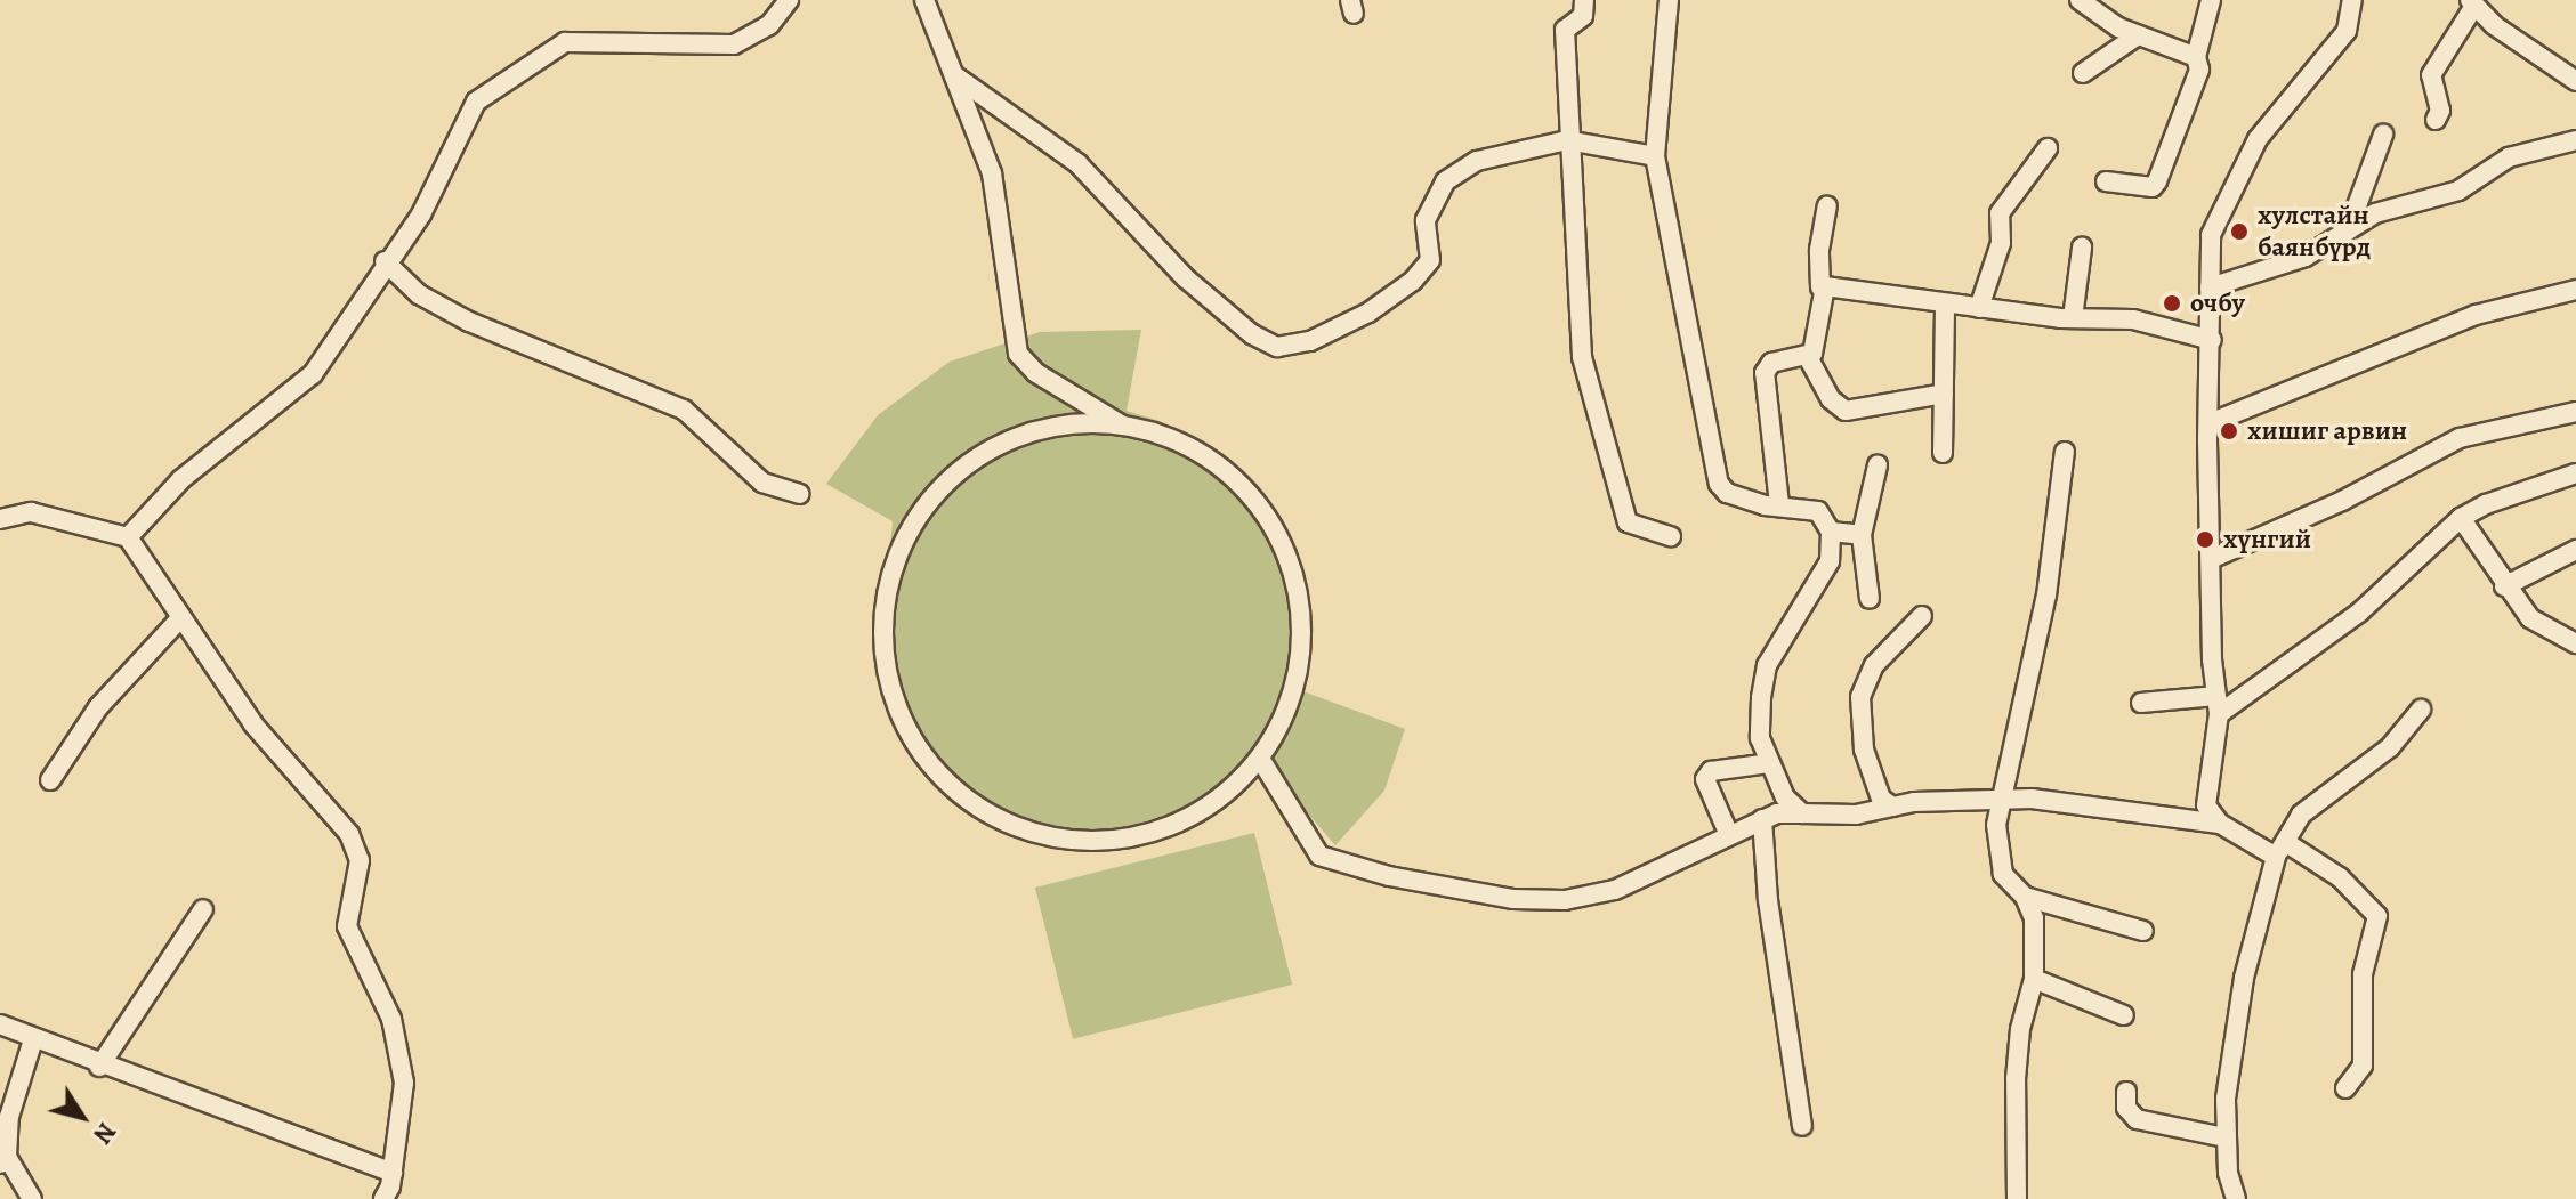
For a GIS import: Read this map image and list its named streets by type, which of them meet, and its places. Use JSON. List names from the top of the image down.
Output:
{
  "places": [
    "хулстайн баянбүрд",
    "очбу",
    "хишиг арвин",
    "хүнгий"
  ],
  "north": "bottom right"
}
